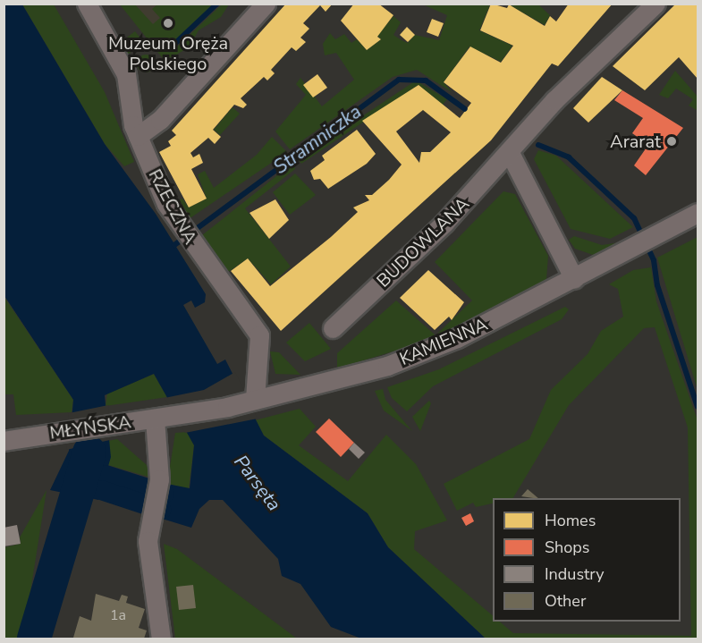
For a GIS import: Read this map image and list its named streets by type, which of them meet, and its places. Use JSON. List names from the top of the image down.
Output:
{
  "streets": {
    "street": [
      "RZECZNA",
      "BUDOWLANA",
      "KAMIENNA",
      "MŁYŃSKA"
    ]
  },
  "crossings": [
    ["RZECZNA", "KAMIENNA"],
    ["KAMIENNA", "MŁYŃSKA"]
  ],
  "water": ["Stramniczka", "Parsęta"],
  "places": ["Muzeum Oręża Polskiego", "Ararat"],
  "house_numbers": ["1a"],
  "legend": [
    "Homes",
    "Shops",
    "Industry",
    "Other"
  ]
}
